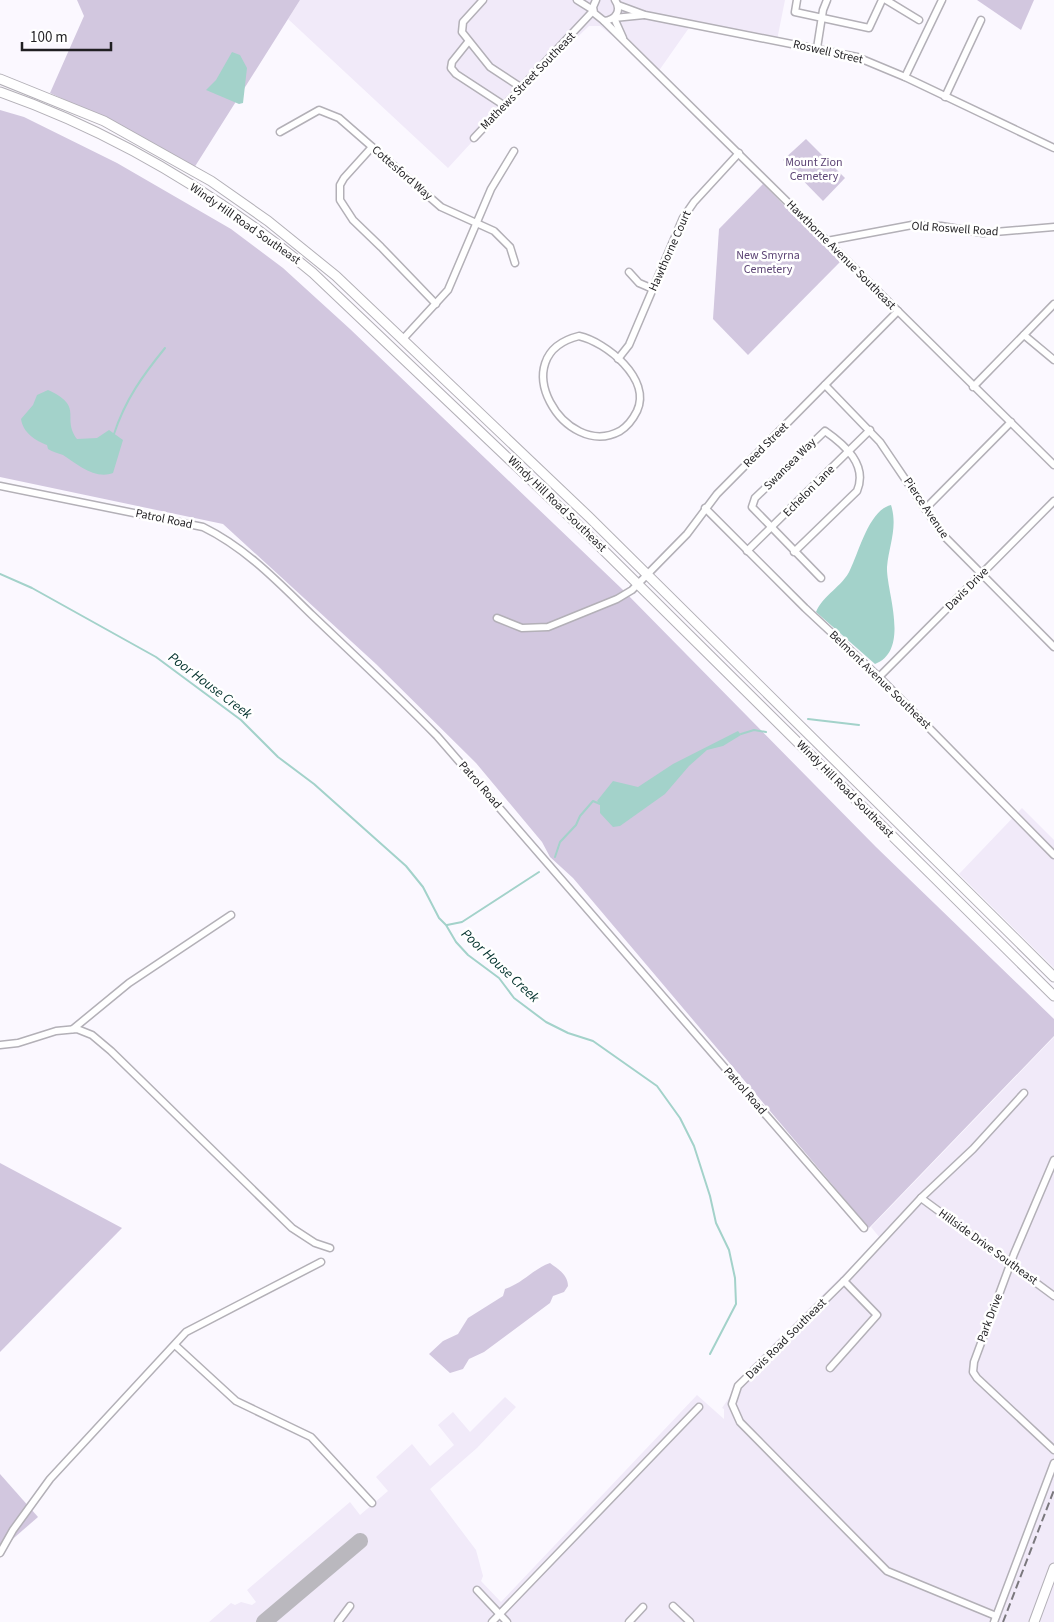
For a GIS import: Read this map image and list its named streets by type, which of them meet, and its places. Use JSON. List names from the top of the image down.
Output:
{
  "streets": {
    "main road": ["Windy Hill Road Southeast"],
    "street": [
      "Roswell Street",
      "Mathews Street Southeast",
      "Cottesford Way",
      "Old Roswell Road",
      "Hawthorne Court",
      "Hawthorne Avenue Southeast",
      "Reed Street",
      "Swansea Way",
      "Echelon Lane",
      "Pierce Avenue",
      "Patrol Road",
      "Davis Drive",
      "Belmont Avenue Southeast",
      "Hillside Drive Southeast",
      "Park Drive",
      "Davis Road Southeast"
    ]
  },
  "crossings": [
    ["Roswell Street", "Mathews Street Southeast"],
    ["Roswell Street", "Hawthorne Avenue Southeast"],
    ["Mathews Street Southeast", "Hawthorne Avenue Southeast"],
    ["Windy Hill Road Southeast", "Reed Street"],
    ["Old Roswell Road", "Hawthorne Avenue Southeast"],
    ["Hawthorne Court", "Hawthorne Avenue Southeast"],
    ["Hawthorne Avenue Southeast", "Reed Street"],
    ["Reed Street", "Pierce Avenue"],
    ["Reed Street", "Belmont Avenue Southeast"],
    ["Swansea Way", "Echelon Lane"],
    ["Echelon Lane", "Pierce Avenue"],
    ["Echelon Lane", "Belmont Avenue Southeast"],
    ["Pierce Avenue", "Davis Drive"],
    ["Davis Drive", "Belmont Avenue Southeast"],
    ["Hillside Drive Southeast", "Park Drive"],
    ["Hillside Drive Southeast", "Davis Road Southeast"]
  ],
  "water": ["Poor House Creek"],
  "parks": ["Mount Zion Cemetery", "New Smyrna Cemetery"],
  "scale_bar": "100 m"
}
